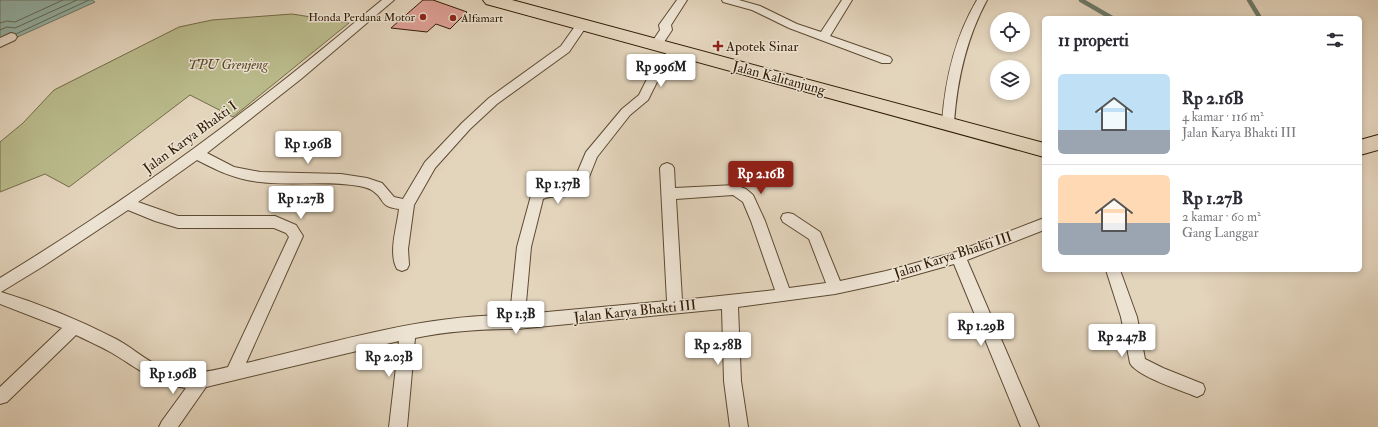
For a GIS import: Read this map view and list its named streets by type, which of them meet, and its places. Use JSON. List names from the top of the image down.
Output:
{
  "streets": {
    "main road": ["Jalan Kalitanjung"],
    "street": ["Jalan Karya Bhakti I", "Jalan Karya Bhakti III"]
  },
  "parks": ["TPU Grenjeng"],
  "places": {
    "other": ["Honda Perdana Motor", "Alfamart"],
    "health": ["Apotek Sinar"]
  },
  "page": {
    "heading": "11 properti",
    "price": [
      "Rp 996M",
      "Rp 1.96B",
      "Rp 2.16B",
      "Rp 1.37B",
      "Rp 1.27B",
      "Rp 1.3B",
      "Rp 1.29B",
      "Rp 2.47B",
      "Rp 2.58B",
      "Rp 2.03B",
      "Rp 1.96B"
    ],
    "list": [
      {
        "name": "Rp 2.16B",
        "note": "4 kamar · 116 m² · Jalan Karya Bhakti III"
      },
      {
        "name": "Rp 1.27B",
        "note": "2 kamar · 60 m² · Gang Langgar"
      }
    ]
  }
}
